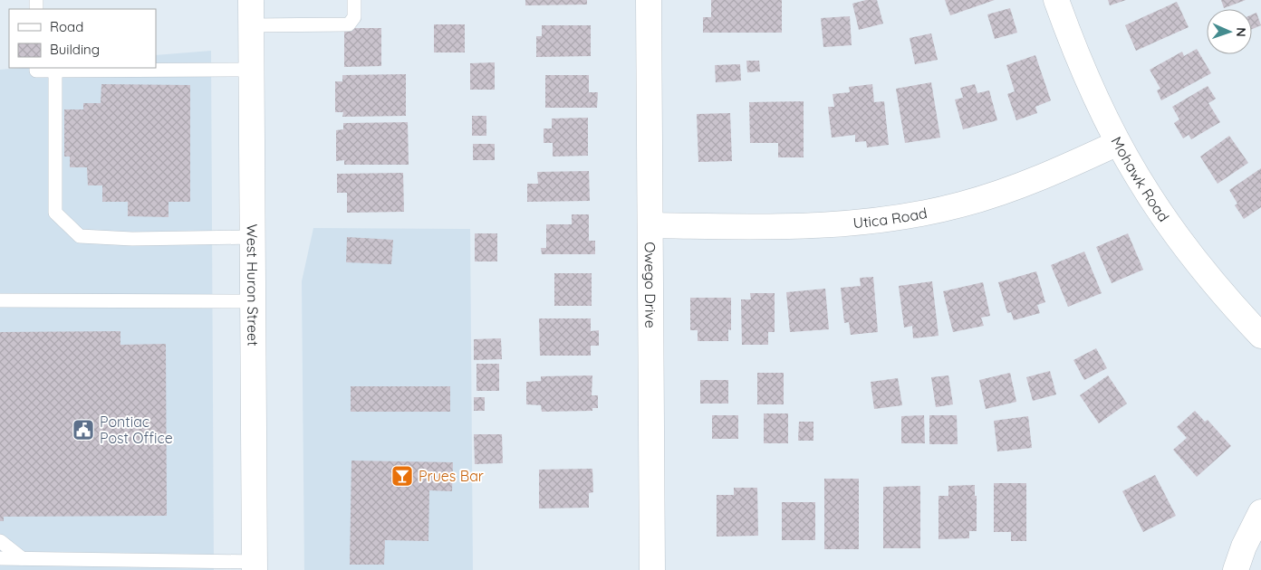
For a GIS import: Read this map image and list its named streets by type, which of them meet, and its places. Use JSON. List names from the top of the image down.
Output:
{
  "streets": {
    "main road": [
      "Mohawk Road",
      "Utica Road",
      "West Huron Street",
      "Owego Drive"
    ]
  },
  "crossings": [
    ["Mohawk Road", "Utica Road"],
    ["Utica Road", "Owego Drive"]
  ],
  "places": {
    "public building": ["Pontiac Post Office"],
    "bar": ["Prues Bar"]
  },
  "legend": ["Road", "Building"],
  "north": "right"
}
